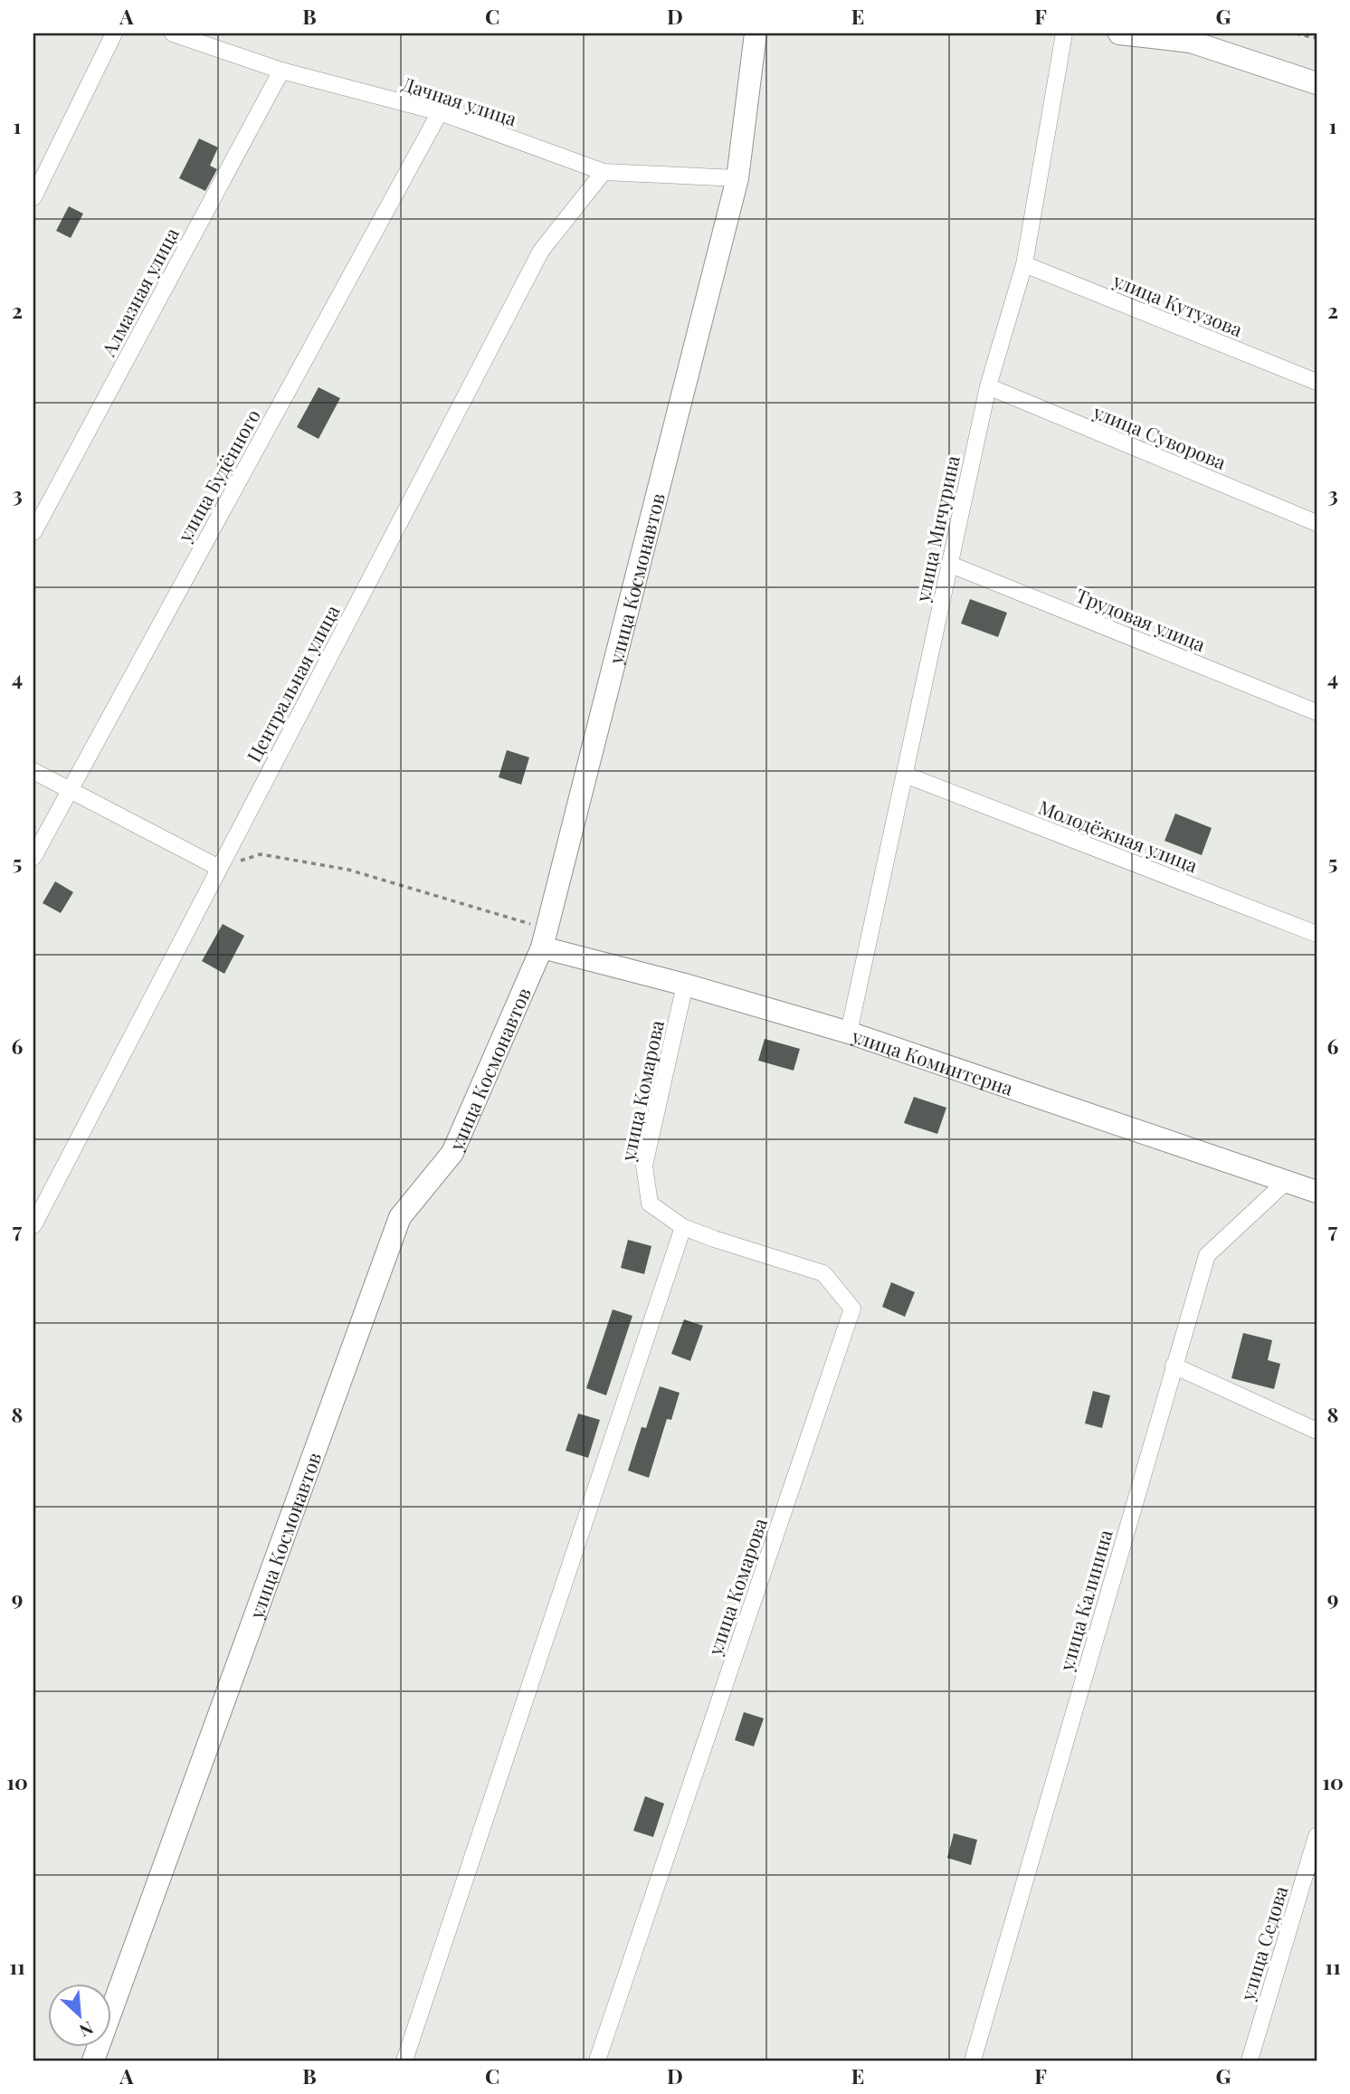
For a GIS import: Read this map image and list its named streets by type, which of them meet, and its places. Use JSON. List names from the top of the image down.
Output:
{
  "streets": {
    "street": [
      "Дачная улица",
      "Алмазная улица",
      "улица Кутузова",
      "улица Суворова",
      "улица Будённого",
      "улица Мичурина",
      "улица Космонавтов",
      "Трудовая улица",
      "Центральная улица",
      "Молодёжная улица",
      "улица Коминтерна",
      "улица Комарова",
      "улица Калинина",
      "улица Седова"
    ]
  },
  "crossings": [
    ["Дачная улица", "Алмазная улица"],
    ["Дачная улица", "улица Будённого"],
    ["Дачная улица", "улица Космонавтов"],
    ["Дачная улица", "Центральная улица"],
    ["улица Кутузова", "улица Мичурина"],
    ["улица Суворова", "улица Мичурина"],
    ["улица Мичурина", "Трудовая улица"],
    ["улица Мичурина", "Молодёжная улица"],
    ["улица Мичурина", "улица Коминтерна"],
    ["улица Космонавтов", "улица Коминтерна"],
    ["улица Коминтерна", "улица Комарова"],
    ["улица Коминтерна", "улица Калинина"]
  ],
  "north": "bottom right",
  "grid": {
    "columns": [
      "A",
      "B",
      "C",
      "D",
      "E",
      "F",
      "G"
    ],
    "rows": [
      "1",
      "2",
      "3",
      "4",
      "5",
      "6",
      "7",
      "8",
      "9",
      "10",
      "11"
    ]
  }
}
